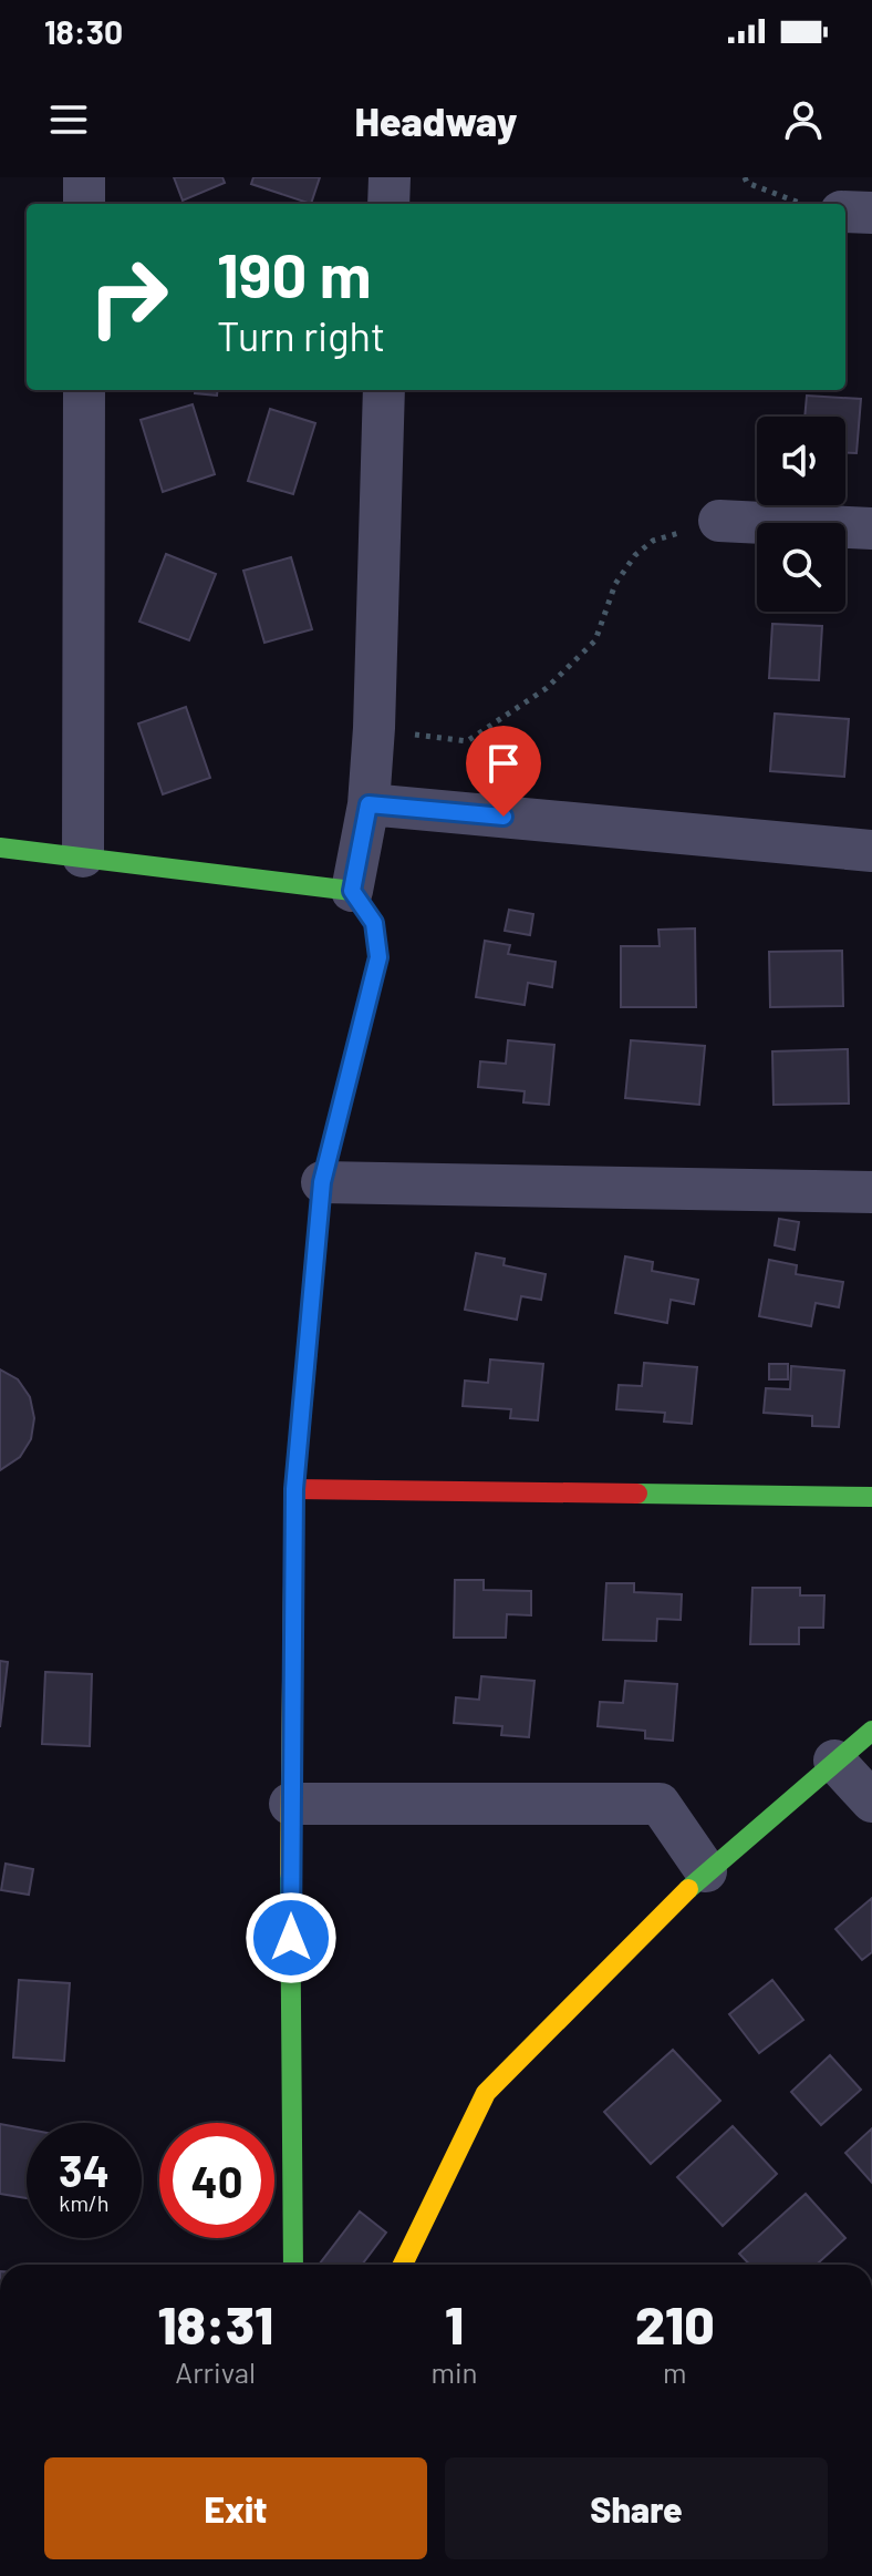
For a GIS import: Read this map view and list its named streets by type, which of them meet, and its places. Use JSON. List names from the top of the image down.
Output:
{
  "page": {
    "status": "18:30",
    "header": "Headway",
    "turn": ["190 m", "Turn right"],
    "speed": "34 km/h",
    "limit": "40",
    "eta": [
      "18:31",
      "Arrival",
      "1",
      "min",
      "210",
      "m"
    ],
    "buttons": ["Exit", "Share"]
  }
}
